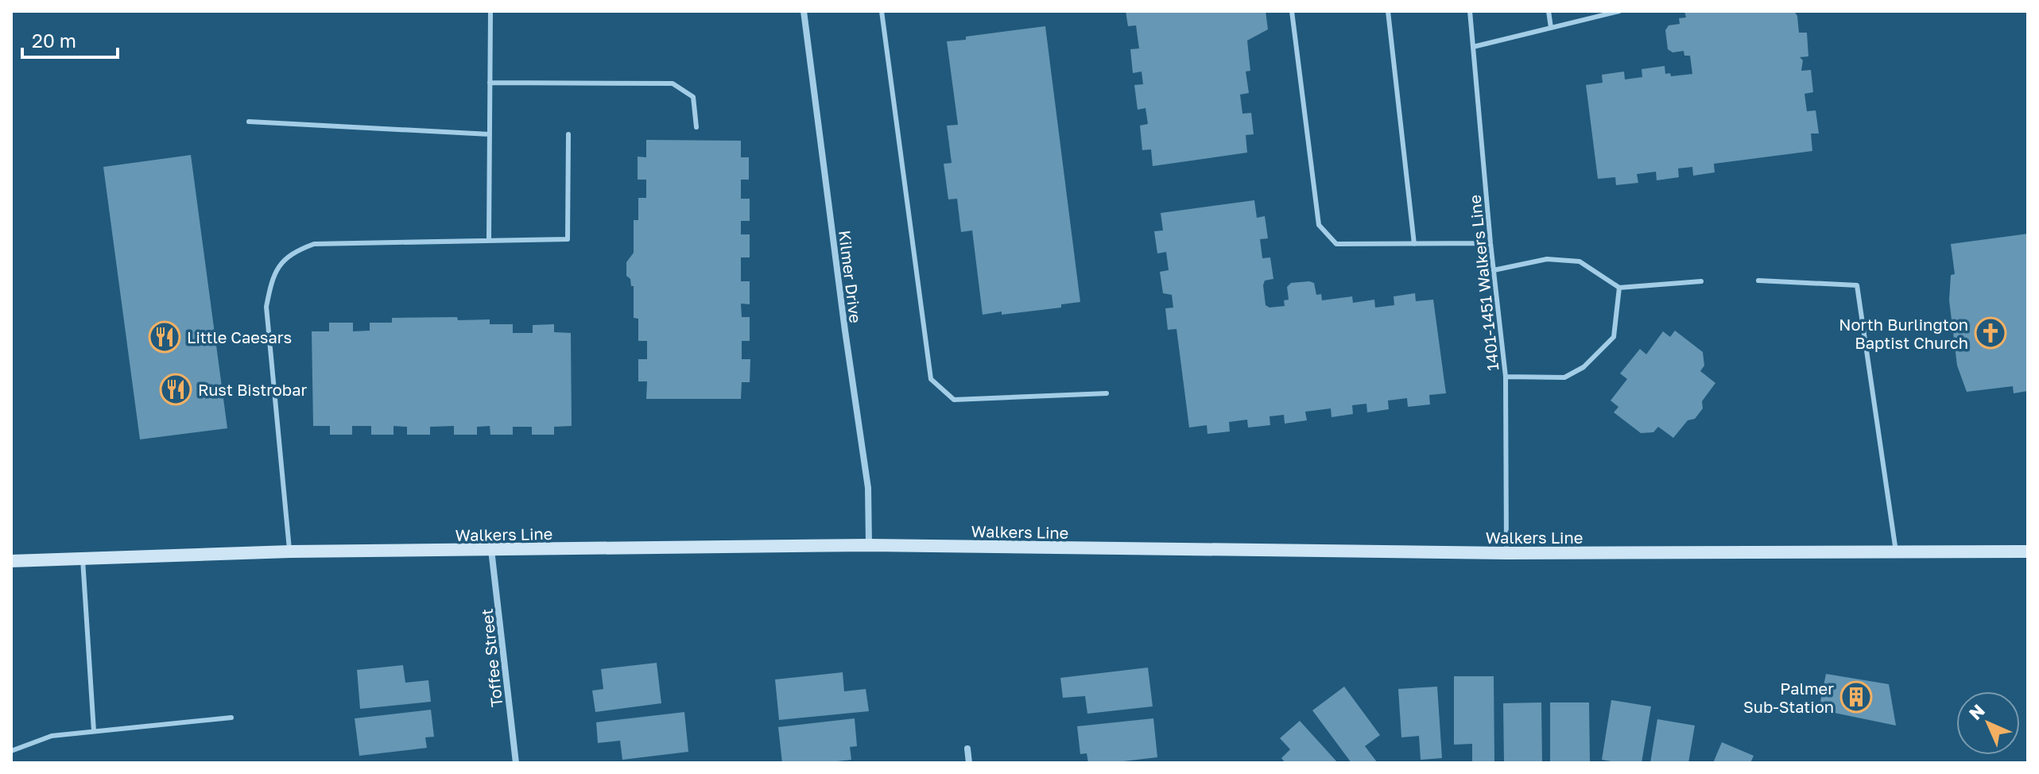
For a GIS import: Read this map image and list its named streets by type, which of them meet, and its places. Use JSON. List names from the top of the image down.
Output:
{
  "streets": {
    "main road": ["Walkers Line"],
    "street": ["Kilmer Drive", "Toffee Street"],
    "lane": ["1401-1451 Walkers Line"]
  },
  "crossings": [
    ["Kilmer Drive", "Walkers Line"],
    ["1401-1451 Walkers Line", "Walkers Line"],
    ["Walkers Line", "Toffee Street"]
  ],
  "places": {
    "church": ["North Burlington Baptist Church"],
    "restaurant": ["Little Caesars", "Rust Bistrobar"],
    "building": ["Palmer Sub-Station"]
  },
  "scale_bar": "20 m",
  "north": "top left"
}
